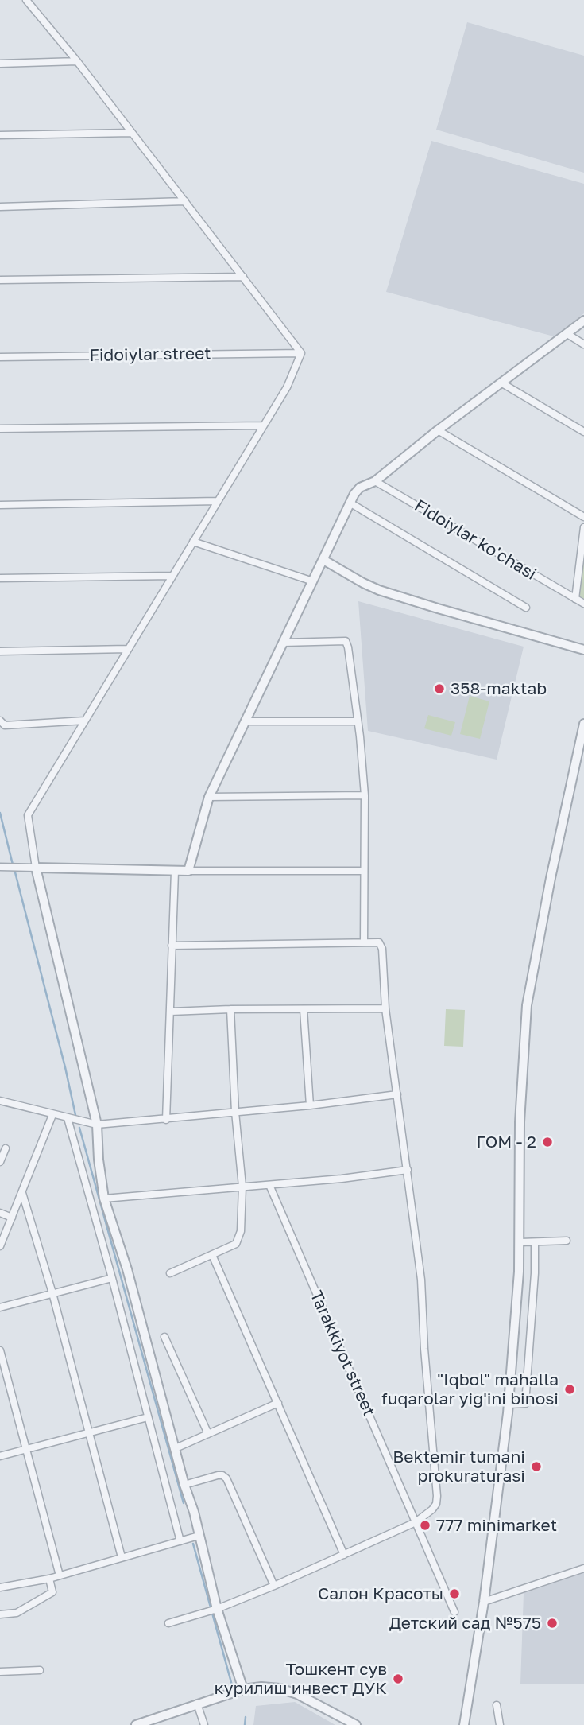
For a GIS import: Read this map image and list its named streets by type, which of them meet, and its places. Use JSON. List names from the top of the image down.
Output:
{
  "streets": {
    "street": ["Fidoiylar street", "Fidoiylar ko'chasi", "Tarakkiyot street"]
  },
  "places": [
    "358-maktab",
    "ГОМ - 2",
    "\"Iqbol\" mahalla fuqarolar yig'ini binosi",
    "Bektemir tumani prokuraturasi",
    "777 minimarket",
    "Салон Красоты",
    "Детский сад №575",
    "Тошкент сув курилиш инвест ДУК"
  ]
}
